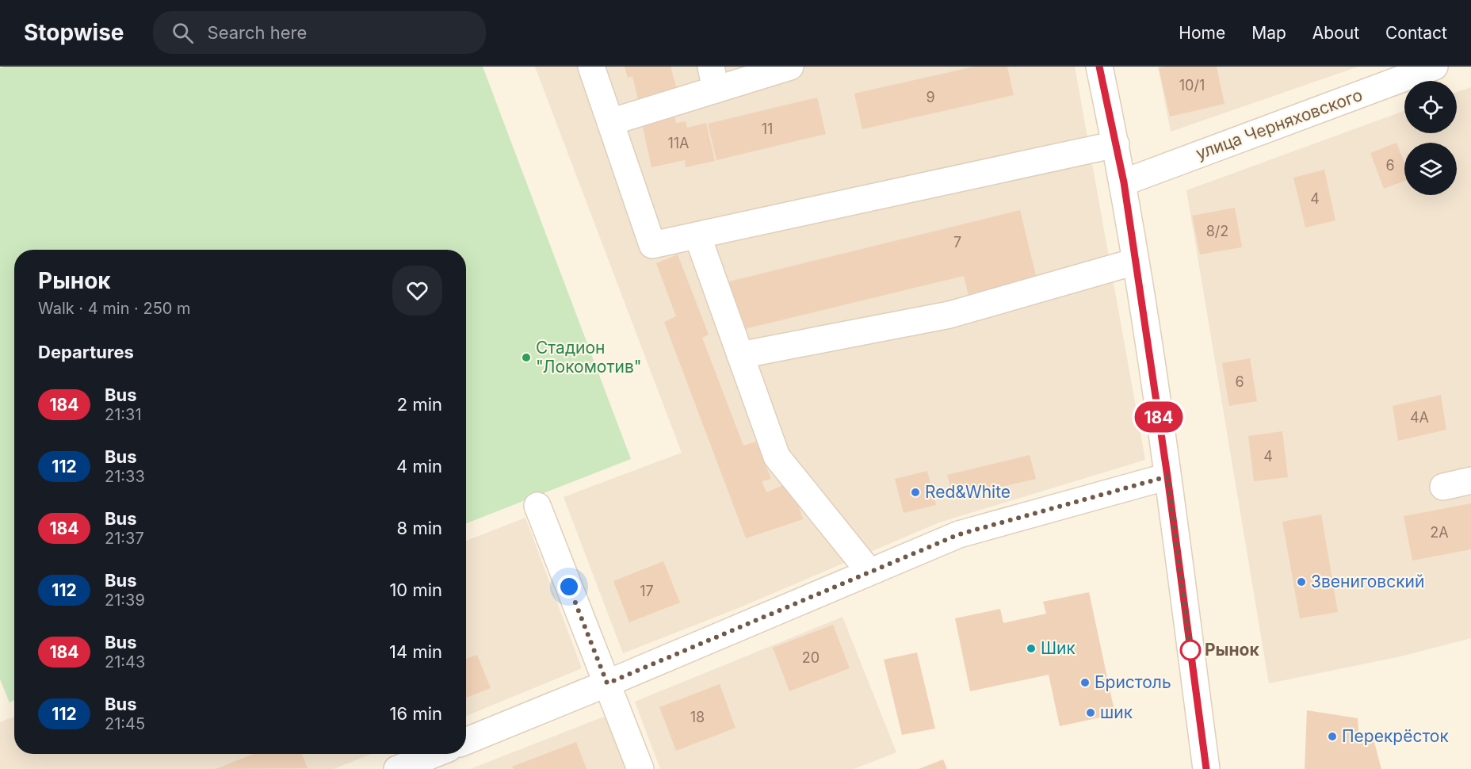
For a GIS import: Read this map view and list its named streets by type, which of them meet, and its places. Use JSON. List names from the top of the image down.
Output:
{
  "streets": {
    "street": ["улица Черняховского"]
  },
  "places": [
    "Стадион \"Локомотив\"",
    "Red&White",
    "Звениговский",
    "Шик",
    "Рынок",
    "Бристоль",
    "шик",
    "Перекрёсток"
  ],
  "lines": ["bus line 184"],
  "house_numbers": [
    "10/1",
    "9",
    "11",
    "11А",
    "6",
    "4",
    "8/2",
    "7",
    "6",
    "4А",
    "4",
    "2А",
    "17",
    "20",
    "18"
  ],
  "page": {
    "header": "Stopwise",
    "search": "Search here",
    "nav": [
      "Home",
      "Map",
      "About",
      "Contact"
    ],
    "on_map": "184",
    "heading": [
      ["Рынок", "Walk · 4 min · 250 m"],
      "Departures"
    ],
    "list": [
      {
        "mark": "184",
        "name": "Bus",
        "note": "21:31",
        "value": "2 min"
      },
      {
        "mark": "112",
        "name": "Bus",
        "note": "21:33",
        "value": "4 min"
      },
      {
        "mark": "184",
        "name": "Bus",
        "note": "21:37",
        "value": "8 min"
      },
      {
        "mark": "112",
        "name": "Bus",
        "note": "21:39",
        "value": "10 min"
      },
      {
        "mark": "184",
        "name": "Bus",
        "note": "21:43",
        "value": "14 min"
      },
      {
        "mark": "112",
        "name": "Bus",
        "note": "21:45",
        "value": "16 min"
      }
    ]
  }
}
